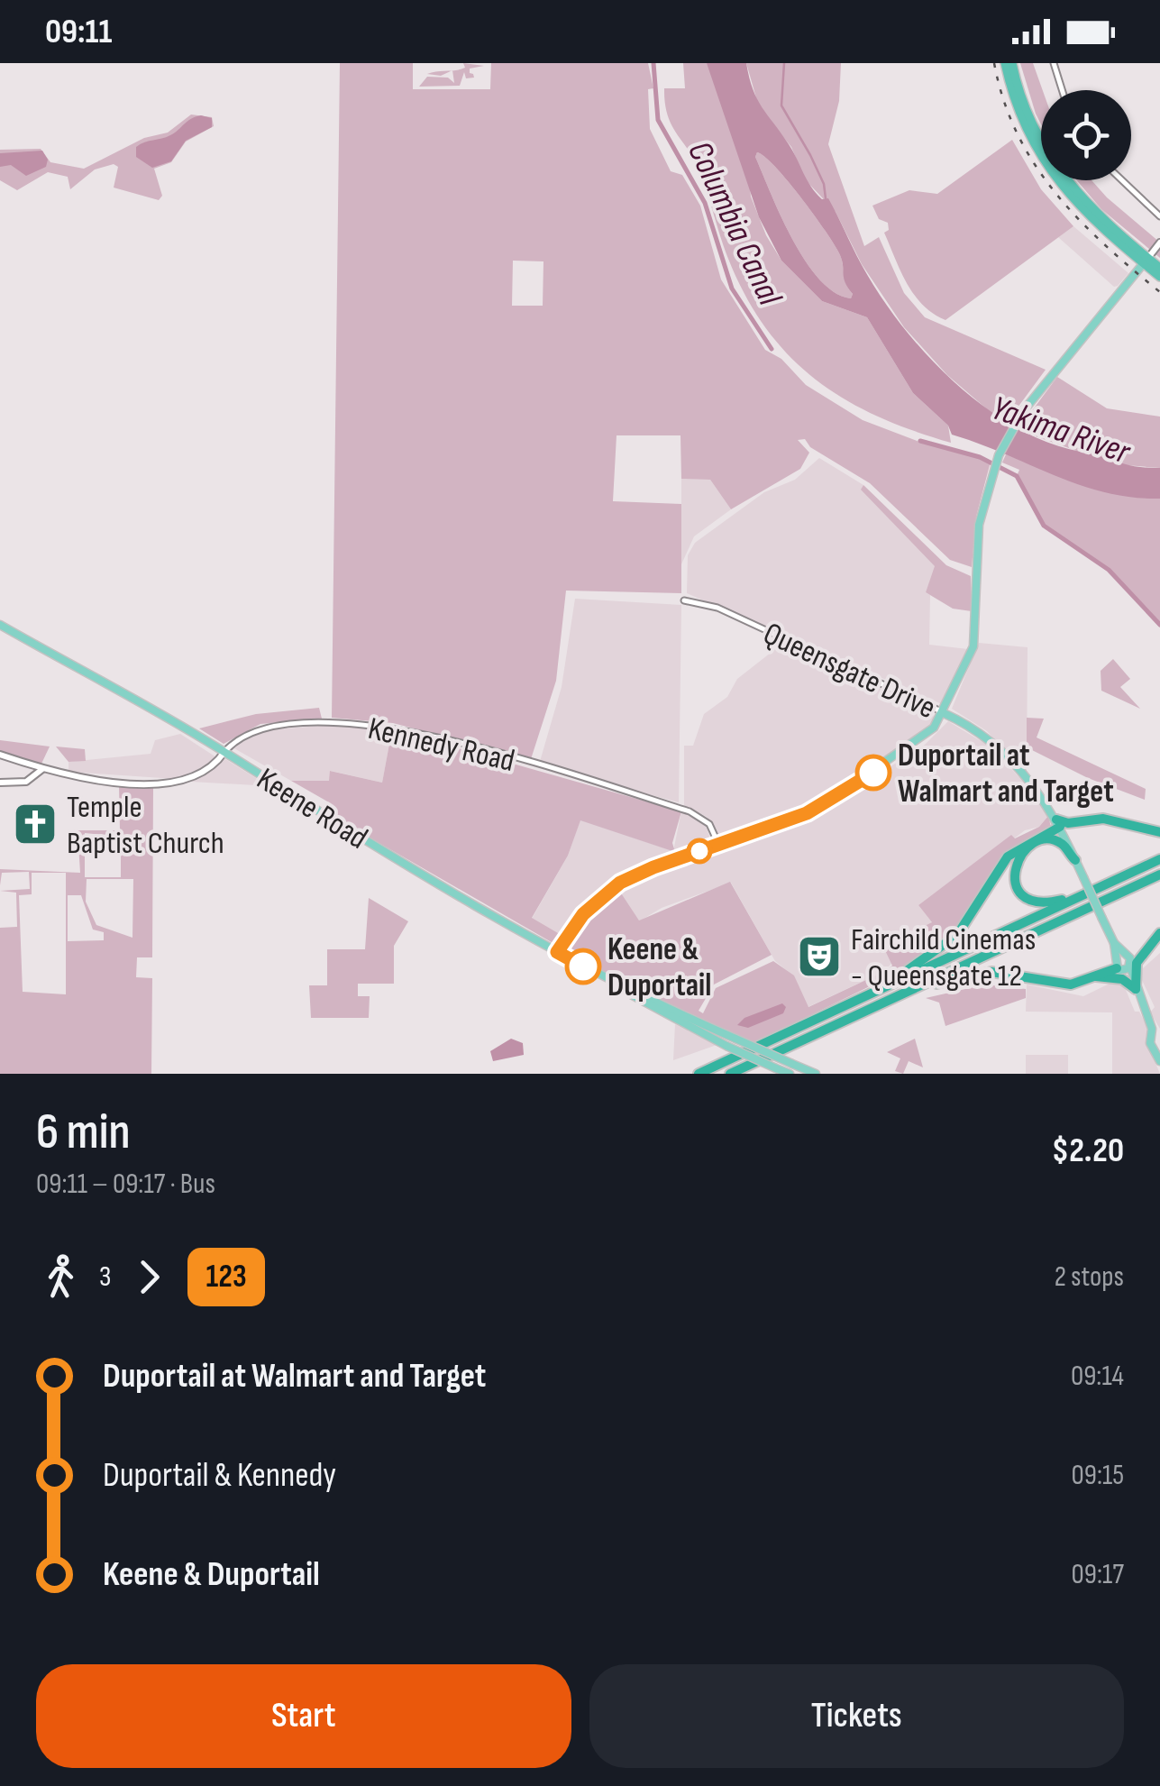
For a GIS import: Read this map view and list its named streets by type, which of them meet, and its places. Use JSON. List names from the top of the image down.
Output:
{
  "streets": {
    "main road": ["Queensgate Drive", "Kennedy Road", "Keene Road"]
  },
  "crossings": [
    ["Kennedy Road", "Keene Road"]
  ],
  "water": ["Columbia Canal", "Yakima River"],
  "places": {
    "other": ["Duportail at Walmart and Target", "Keene & Duportail"],
    "church": ["Temple Baptist Church"],
    "theatre": ["Fairchild Cinemas - Queensgate 12"]
  },
  "lines": ["bus line 123"],
  "page": {
    "status": "09:11",
    "heading": ["6 min", "09:11 – 09:17 · Bus", "$2.20"],
    "legs": ["3", "123", "2 stops"],
    "list": [
      {
        "name": "Duportail at Walmart and Target",
        "value": "09:14"
      },
      {
        "name": "Duportail & Kennedy",
        "value": "09:15"
      },
      {
        "name": "Keene & Duportail",
        "value": "09:17"
      }
    ],
    "buttons": ["Start", "Tickets"]
  }
}
